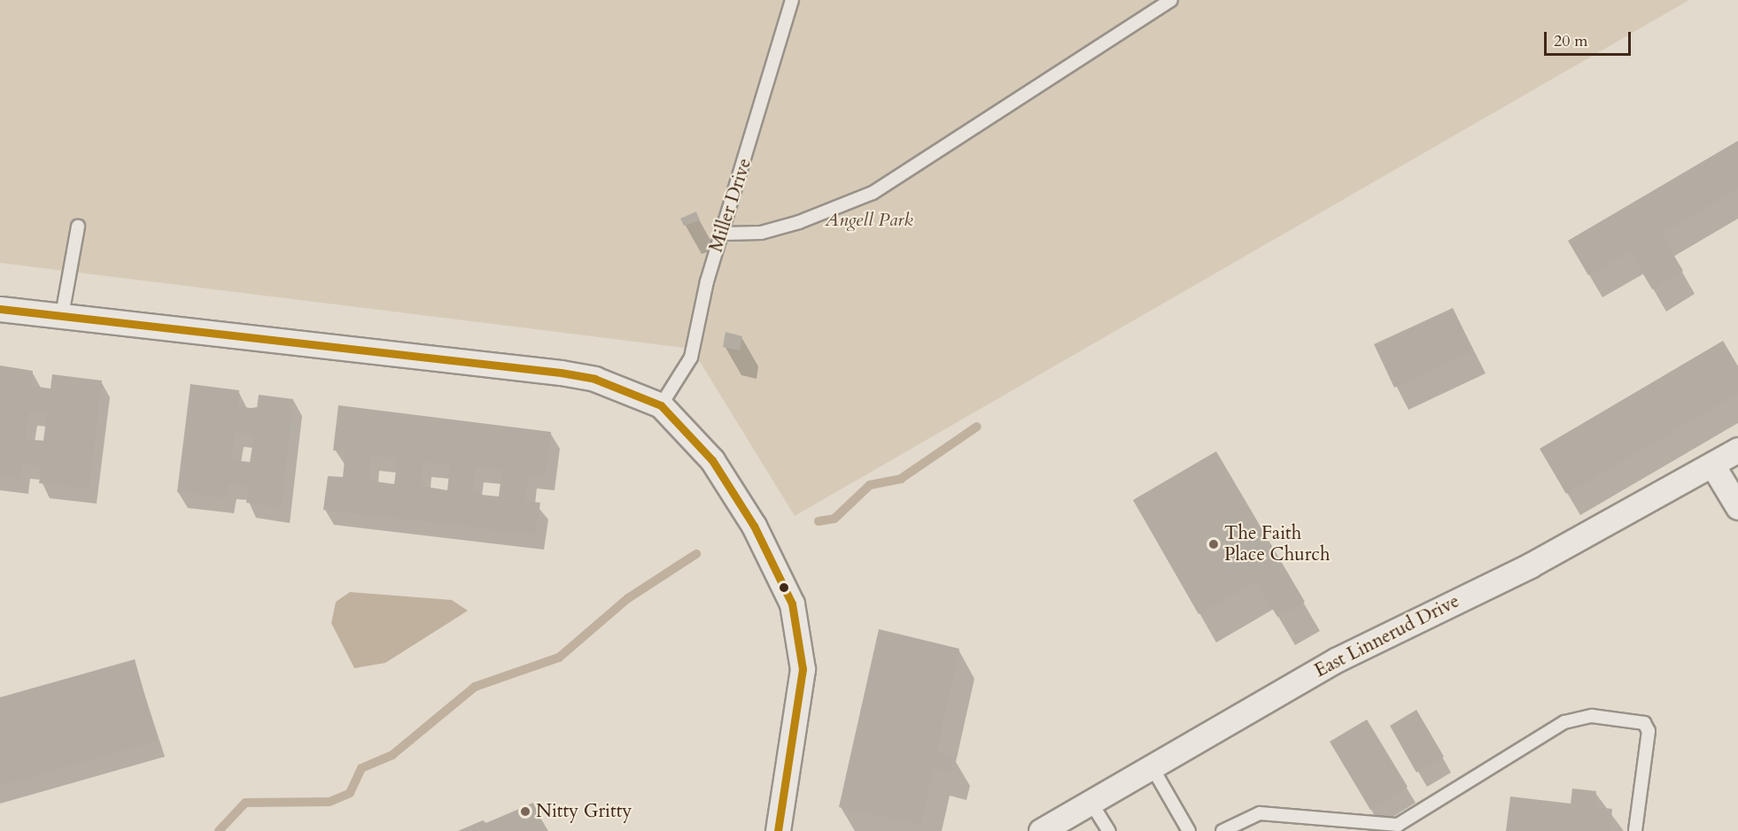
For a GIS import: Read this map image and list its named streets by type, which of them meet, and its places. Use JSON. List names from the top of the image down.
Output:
{
  "streets": {
    "street": ["East Linnerud Drive"],
    "lane": ["Miller Drive"]
  },
  "parks": ["Angell Park"],
  "places": ["The Faith Place Church", "Nitty Gritty"],
  "scale_bar": "20 m"
}
